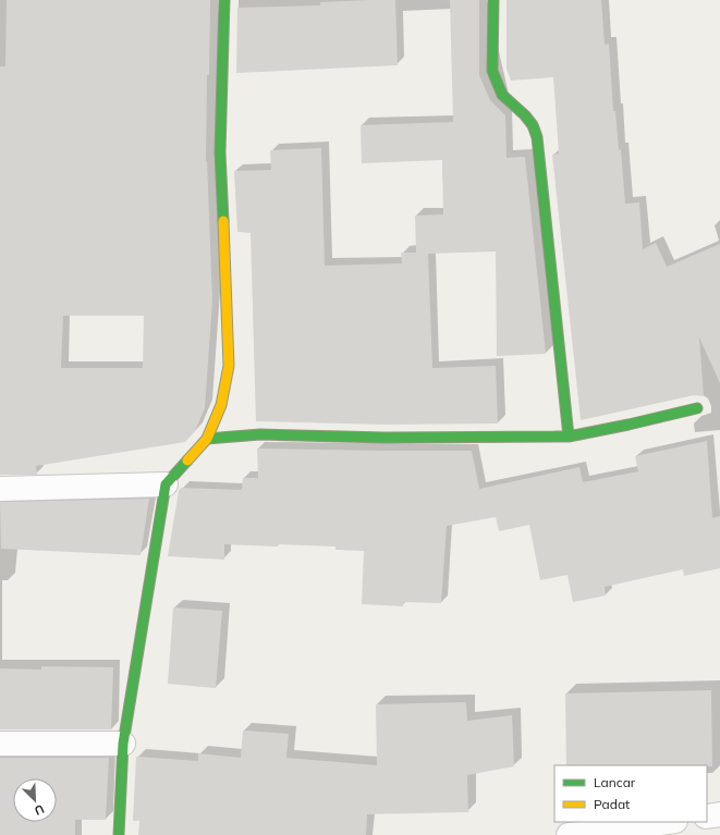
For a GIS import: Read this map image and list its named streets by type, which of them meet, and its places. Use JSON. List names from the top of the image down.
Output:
{
  "legend": ["Lancar", "Padat"],
  "north": "bottom right"
}
